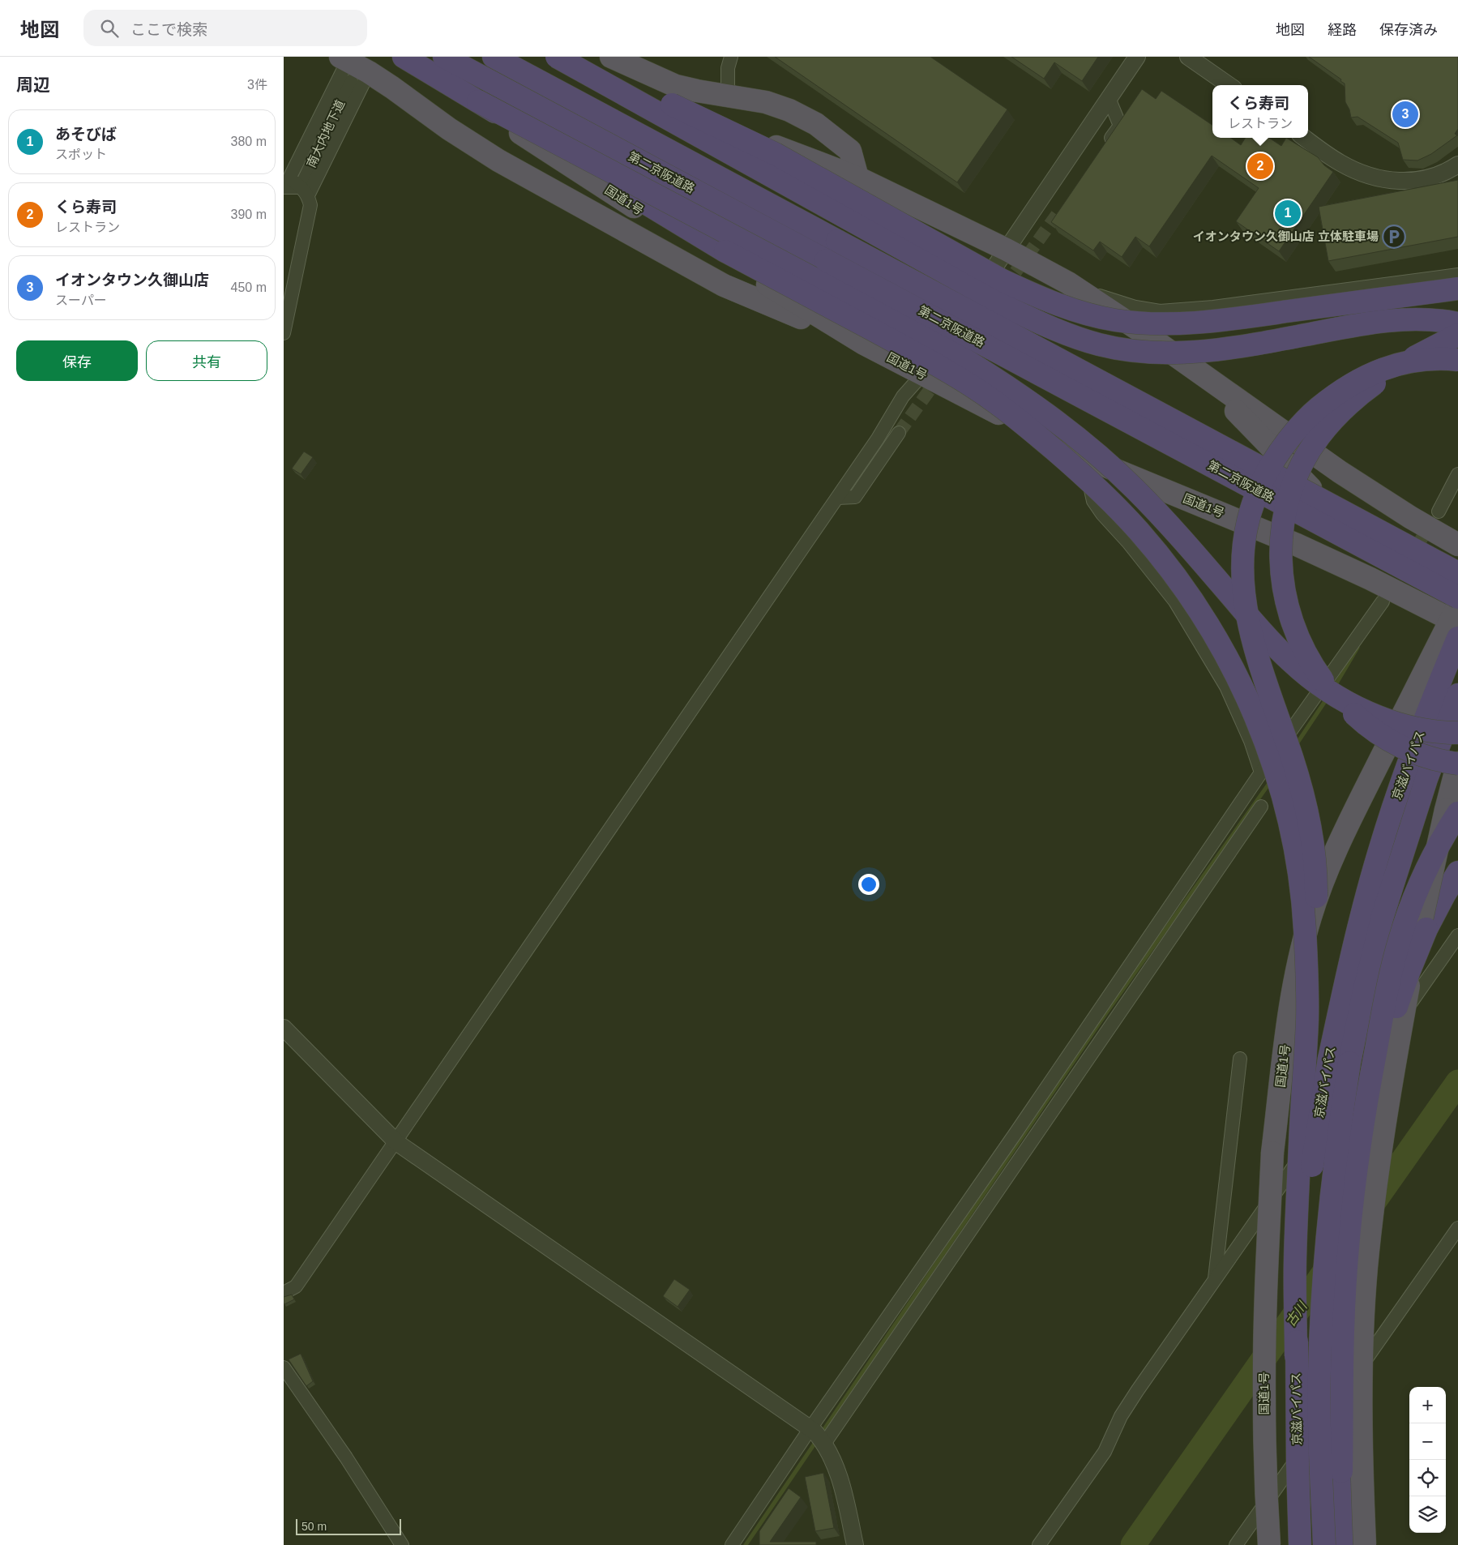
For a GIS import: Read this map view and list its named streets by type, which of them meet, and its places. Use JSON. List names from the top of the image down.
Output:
{
  "streets": {
    "highway": ["第二京阪道路", "国道1号", "京滋バイパス"],
    "street": ["南大内地下道"]
  },
  "crossings": [
    ["国道1号", "京滋バイパス"]
  ],
  "water": ["古川"],
  "places": {
    "parking": ["イオンタウン久御山店 立体駐車場"]
  },
  "scale_bar": "50 m",
  "page": {
    "header": "地図",
    "search": "ここで検索",
    "nav": ["地図", "経路", "保存済み"],
    "heading": ["周辺", "3件"],
    "popup": ["くら寿司", "レストラン"],
    "pins": ["3", "2", "1"],
    "list": [
      {
        "mark": "1",
        "name": "あそびば",
        "note": "スポット",
        "value": "380 m"
      },
      {
        "mark": "2",
        "name": "くら寿司",
        "note": "レストラン",
        "value": "390 m"
      },
      {
        "mark": "3",
        "name": "イオンタウン久御山店",
        "note": "スーパー",
        "value": "450 m"
      }
    ],
    "buttons": ["保存", "共有"],
    "map_buttons": ["+", "−"],
    "scale": "50 m"
  }
}
